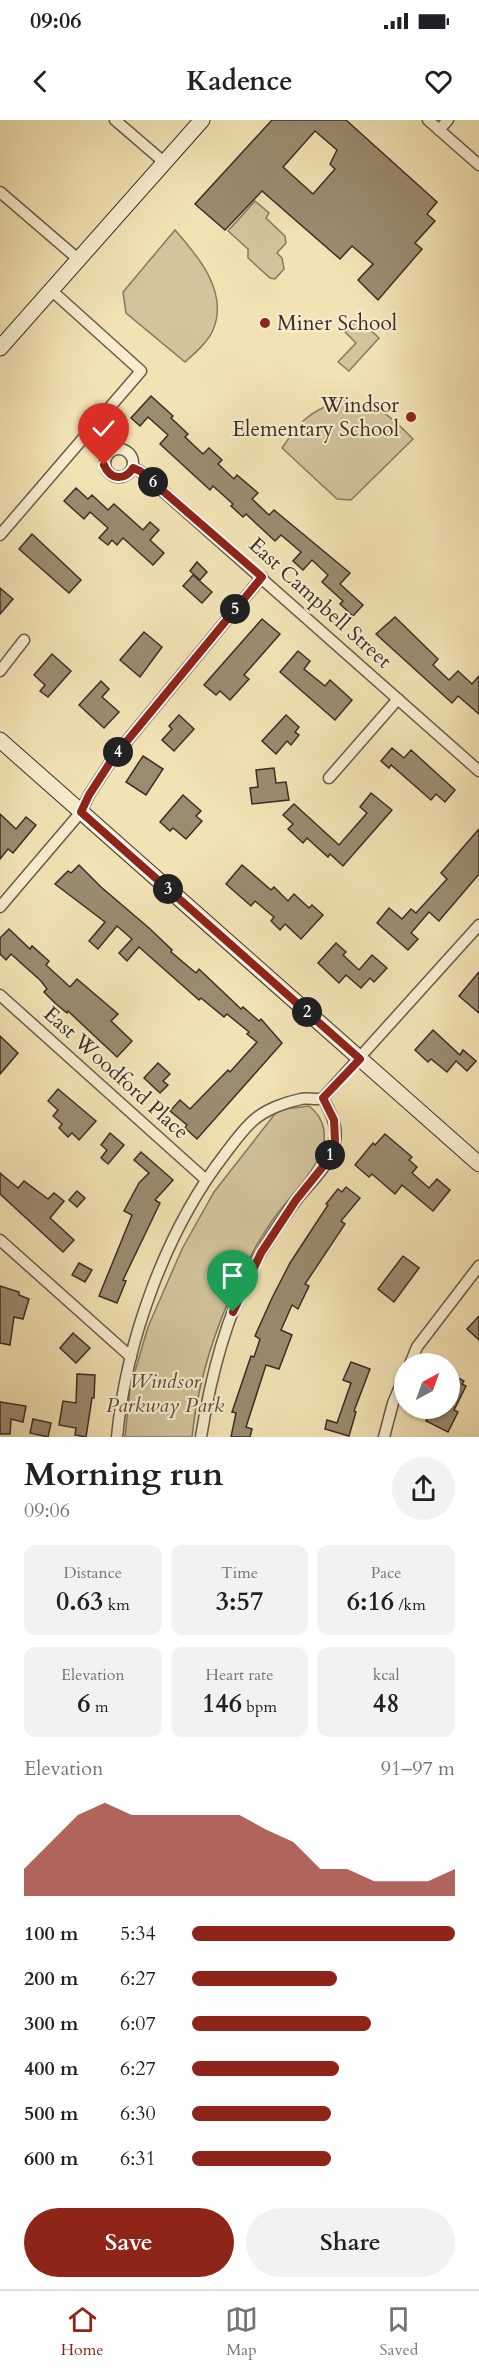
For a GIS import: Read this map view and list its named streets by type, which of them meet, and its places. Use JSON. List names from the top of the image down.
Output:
{
  "streets": {
    "street": ["East Campbell Street", "East Woodford Place"]
  },
  "parks": ["Windsor Parkway Park"],
  "places": ["Miner School", "Windsor Elementary School"],
  "north": "top right",
  "page": {
    "status": "09:06",
    "header": "Kadence",
    "pins": [
      "6",
      "5",
      "4",
      "3",
      "2",
      "1"
    ],
    "heading": ["Morning run", "09:06"],
    "stats": [
      ["Distance", "0.63 km"],
      ["Time", "3:57"],
      ["Pace", "6:16 /km"],
      ["Elevation", "6 m"],
      ["Heart rate", "146 bpm"],
      ["kcal", "48"]
    ],
    "chart": ["Elevation", "91–97 m"],
    "list": [
      {
        "name": "100 m",
        "note": "5:34"
      },
      {
        "name": "200 m",
        "note": "6:27"
      },
      {
        "name": "300 m",
        "note": "6:07"
      },
      {
        "name": "400 m",
        "note": "6:27"
      },
      {
        "name": "500 m",
        "note": "6:30"
      },
      {
        "name": "600 m",
        "note": "6:31"
      }
    ],
    "buttons": ["Save", "Share"],
    "tabs": ["Home", "Map", "Saved"]
  }
}
